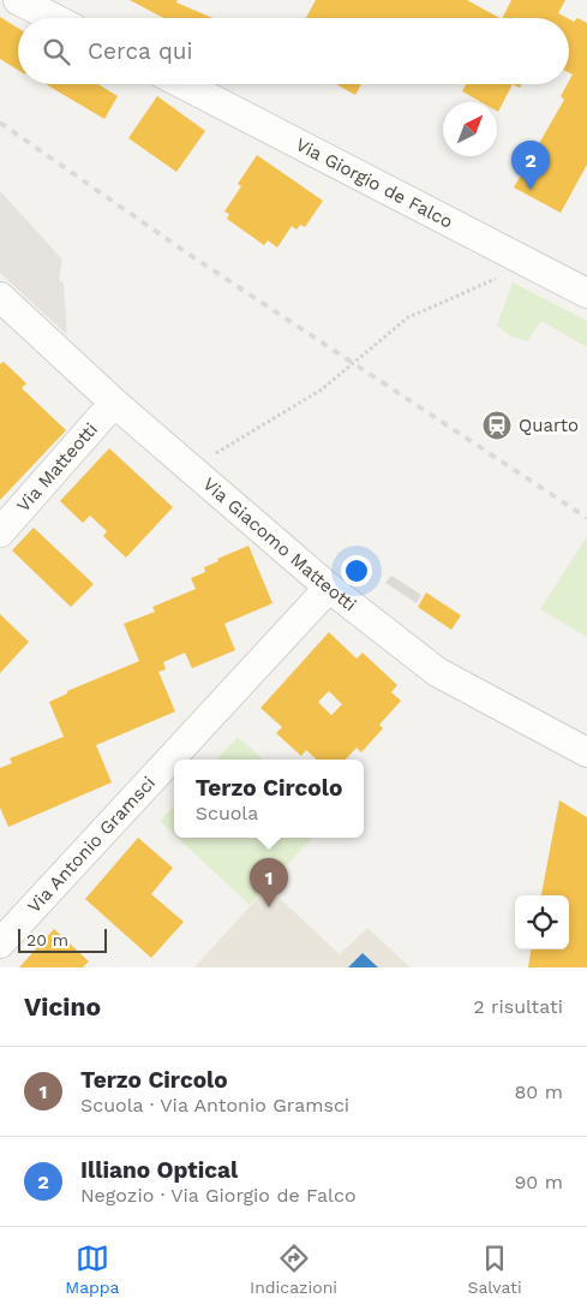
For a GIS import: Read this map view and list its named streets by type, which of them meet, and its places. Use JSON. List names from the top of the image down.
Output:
{
  "streets": {
    "street": [
      "Via Giorgio de Falco",
      "Via Matteotti",
      "Via Giacomo Matteotti",
      "Via Antonio Gramsci"
    ]
  },
  "crossings": [
    ["Via Matteotti", "Via Giacomo Matteotti"],
    ["Via Giacomo Matteotti", "Via Antonio Gramsci"]
  ],
  "places": {
    "station": ["Quarto"]
  },
  "scale_bar": "20 m",
  "north": "top right",
  "page": {
    "search": "Cerca qui",
    "pins": ["2", "1"],
    "popup": ["Terzo Circolo", "Scuola"],
    "scale": "20 m",
    "heading": ["Vicino", "2 risultati"],
    "list": [
      {
        "mark": "1",
        "name": "Terzo Circolo",
        "note": "Scuola · Via Antonio Gramsci",
        "value": "80 m"
      },
      {
        "mark": "2",
        "name": "Illiano Optical",
        "note": "Negozio · Via Giorgio de Falco",
        "value": "90 m"
      }
    ],
    "nav": ["Mappa", "Indicazioni", "Salvati"]
  }
}
